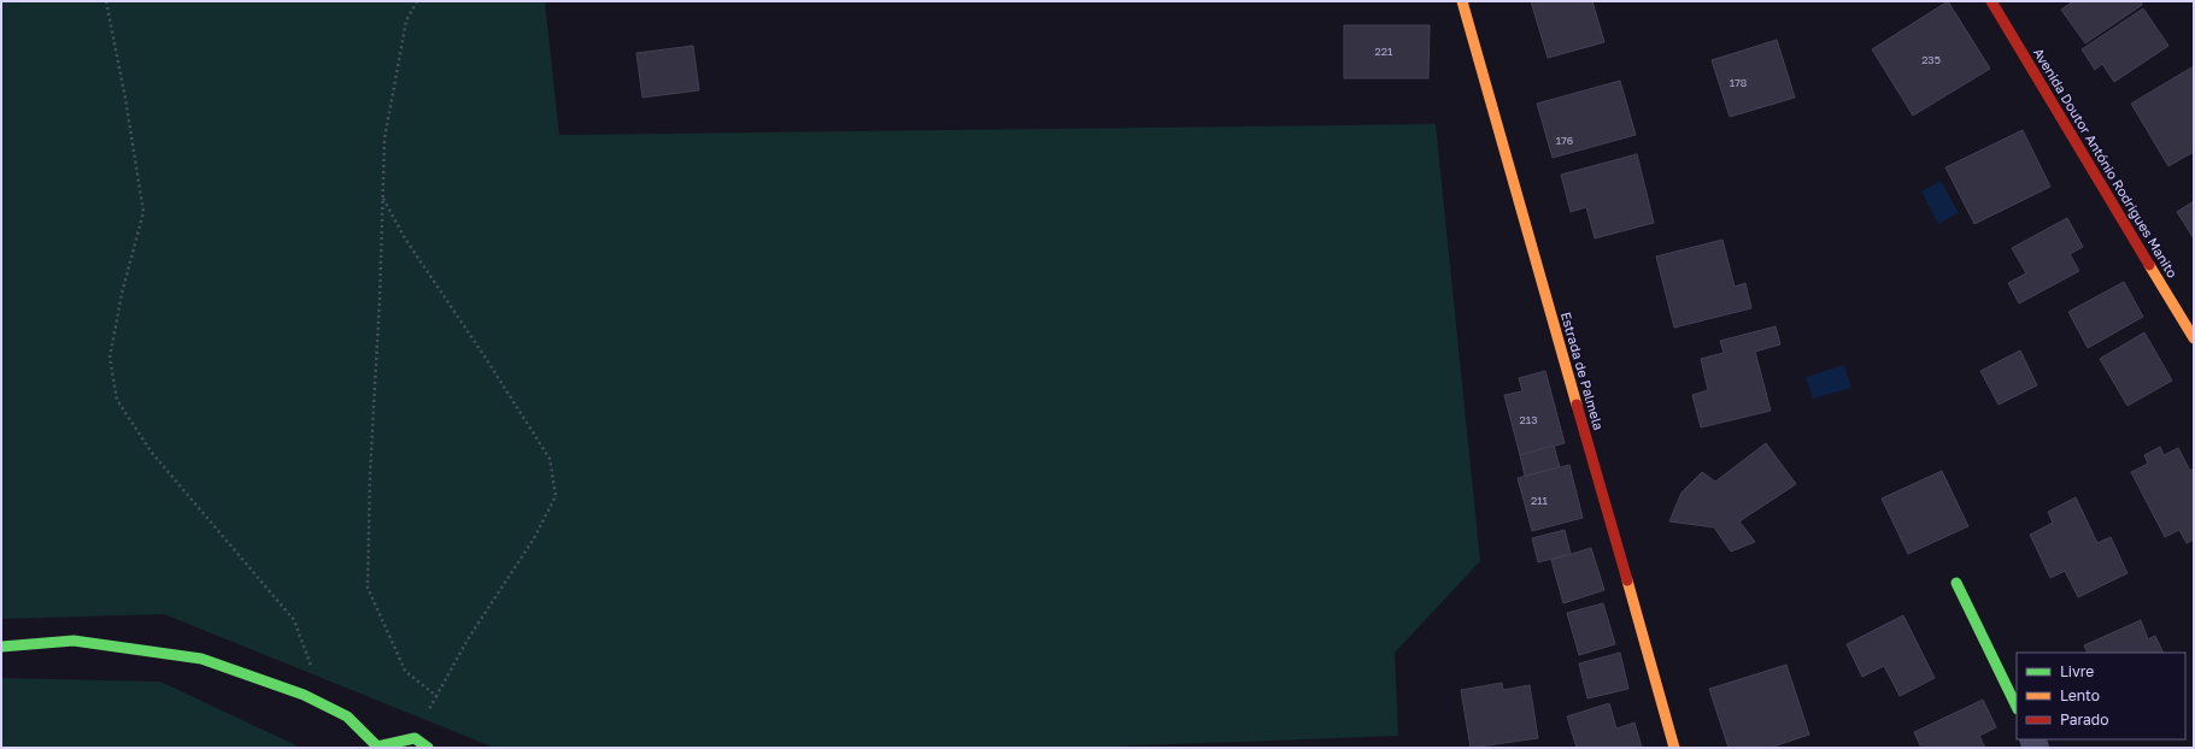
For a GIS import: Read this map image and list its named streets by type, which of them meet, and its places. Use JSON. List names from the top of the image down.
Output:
{
  "streets": {
    "street": ["Avenida Doutor António Rodrigues Manito", "Estrada de Palmela"]
  },
  "house_numbers": [
    "221",
    "235",
    "178",
    "176",
    "213",
    "211"
  ],
  "legend": ["Livre", "Lento", "Parado"]
}
